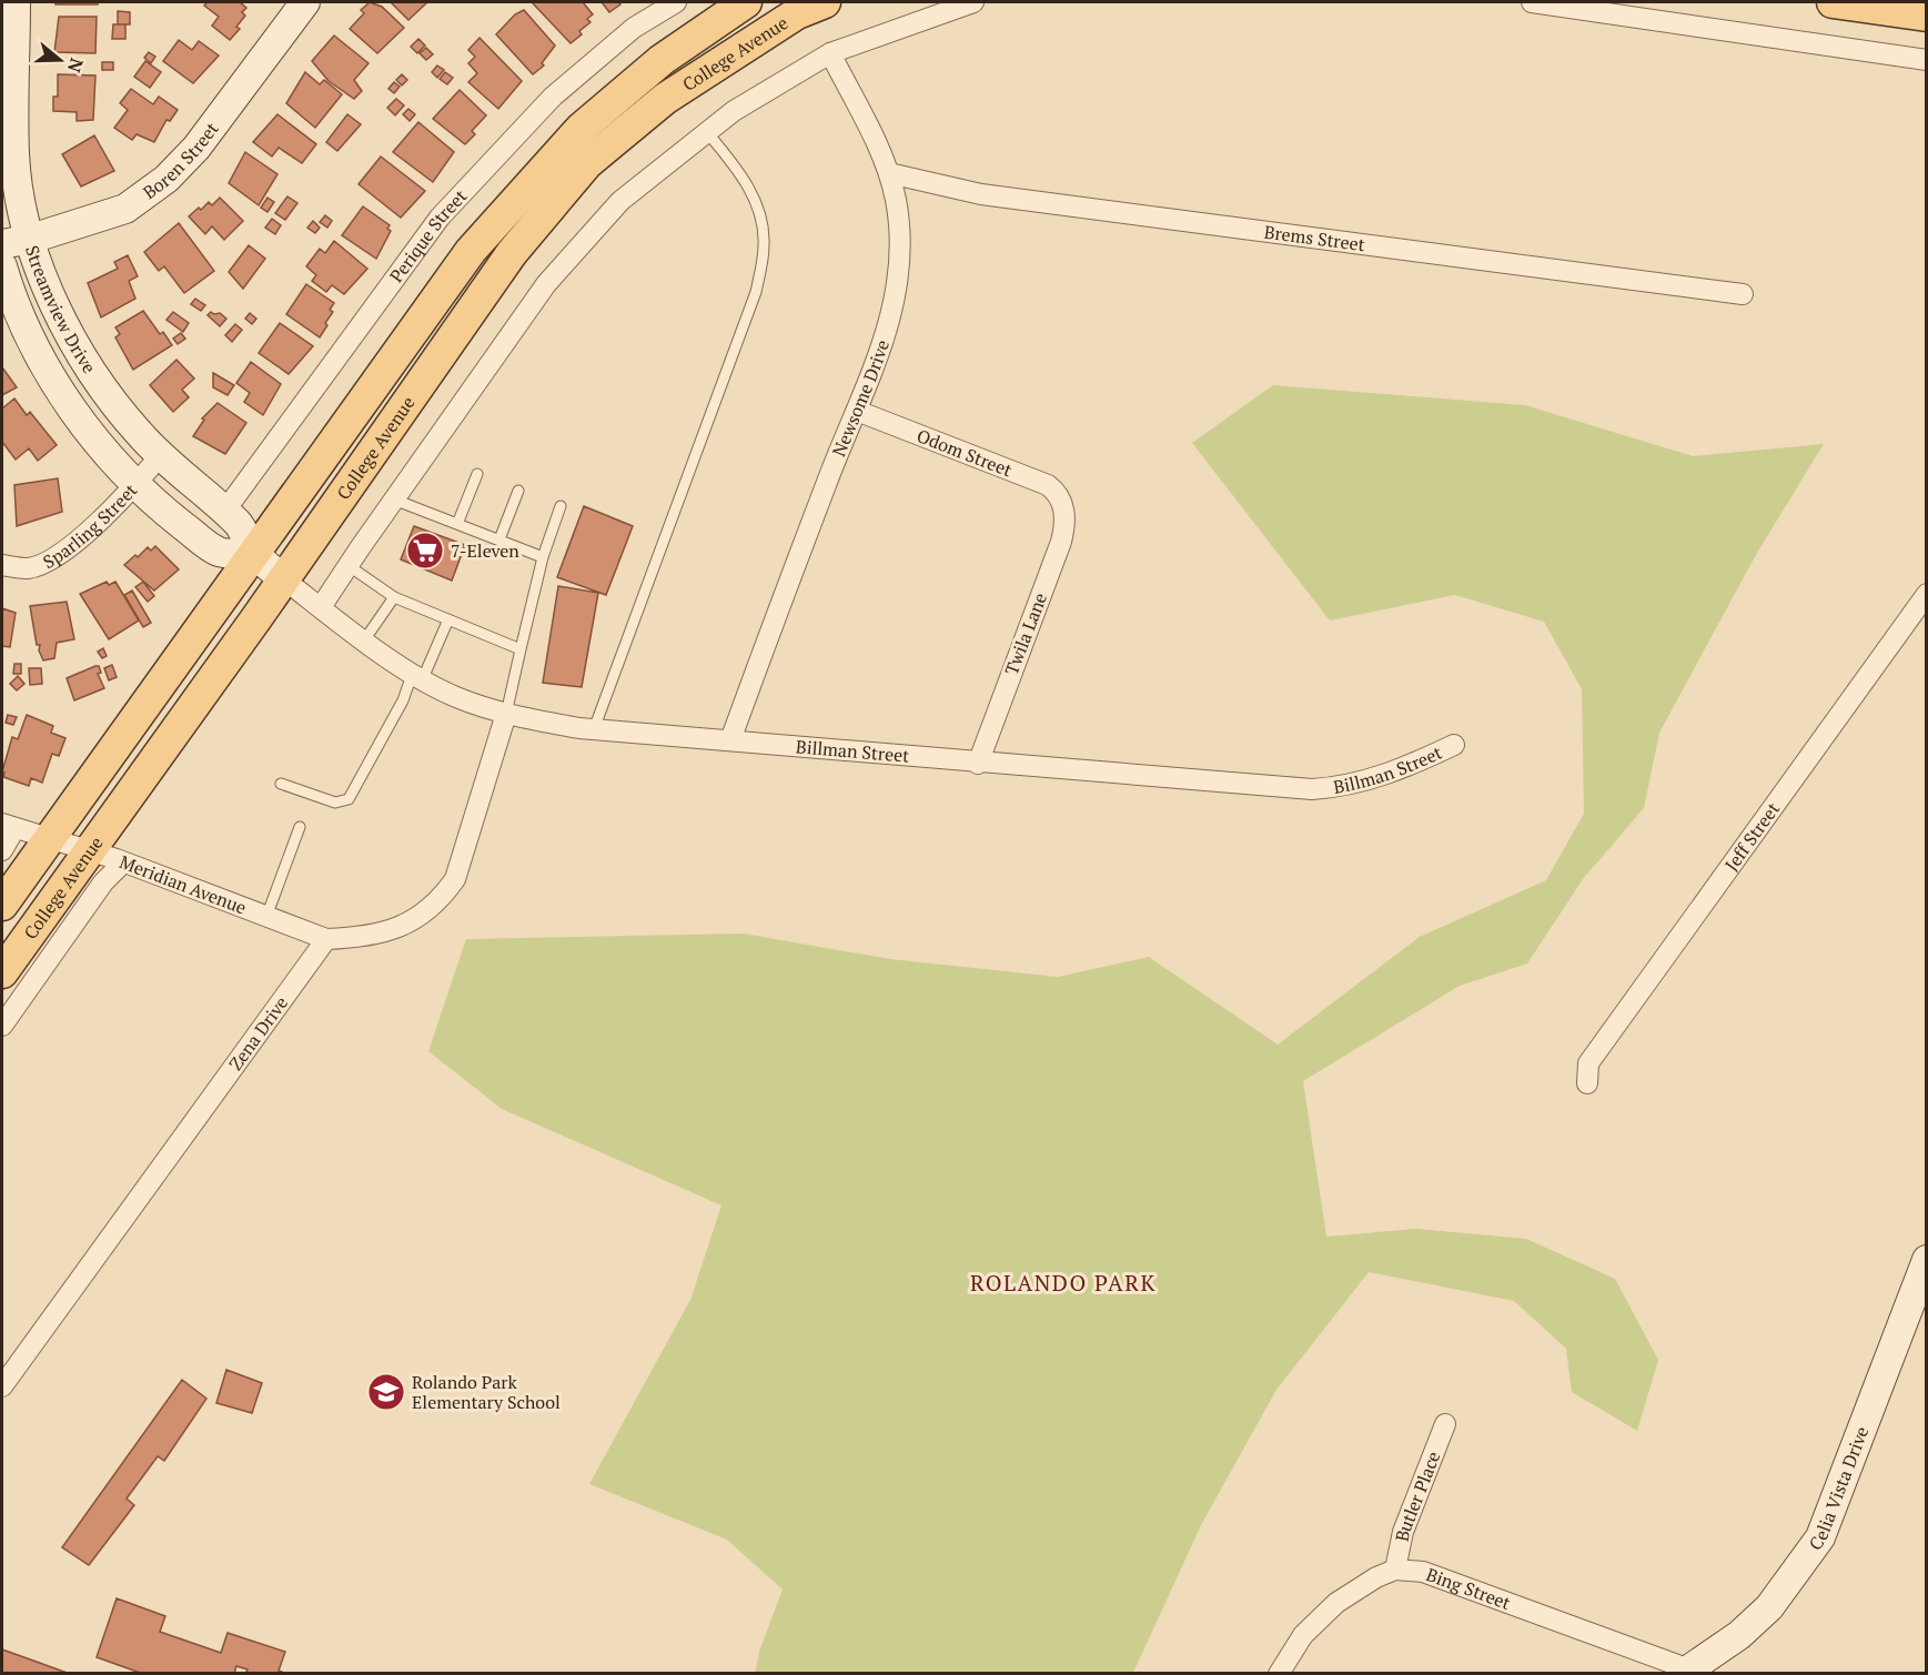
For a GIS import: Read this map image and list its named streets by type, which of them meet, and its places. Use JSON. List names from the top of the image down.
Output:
{
  "streets": {
    "main road": [
      "College Avenue",
      "Boren Street",
      "Streamview Drive",
      "Celia Vista Drive"
    ],
    "street": [
      "Perique Street",
      "Brems Street",
      "Newsome Drive",
      "Odom Street",
      "Sparling Street",
      "Twila Lane",
      "Billman Street",
      "Jeff Street",
      "Meridian Avenue",
      "Zena Drive",
      "Butler Place",
      "Bing Street"
    ]
  },
  "crossings": [
    ["College Avenue", "Streamview Drive"],
    ["College Avenue", "Billman Street"],
    ["College Avenue", "Meridian Avenue"],
    ["Boren Street", "Streamview Drive"],
    ["Perique Street", "Streamview Drive"],
    ["Brems Street", "Newsome Drive"],
    ["Streamview Drive", "Sparling Street"],
    ["Streamview Drive", "Billman Street"],
    ["Newsome Drive", "Odom Street"],
    ["Newsome Drive", "Billman Street"],
    ["Odom Street", "Twila Lane"],
    ["Twila Lane", "Billman Street"],
    ["Meridian Avenue", "Zena Drive"],
    ["Celia Vista Drive", "Bing Street"],
    ["Butler Place", "Bing Street"]
  ],
  "districts": ["ROLANDO PARK"],
  "places": {
    "supermarket": ["7-Eleven"],
    "school or university": ["Rolando Park Elementary School"]
  },
  "north": "right"
}
